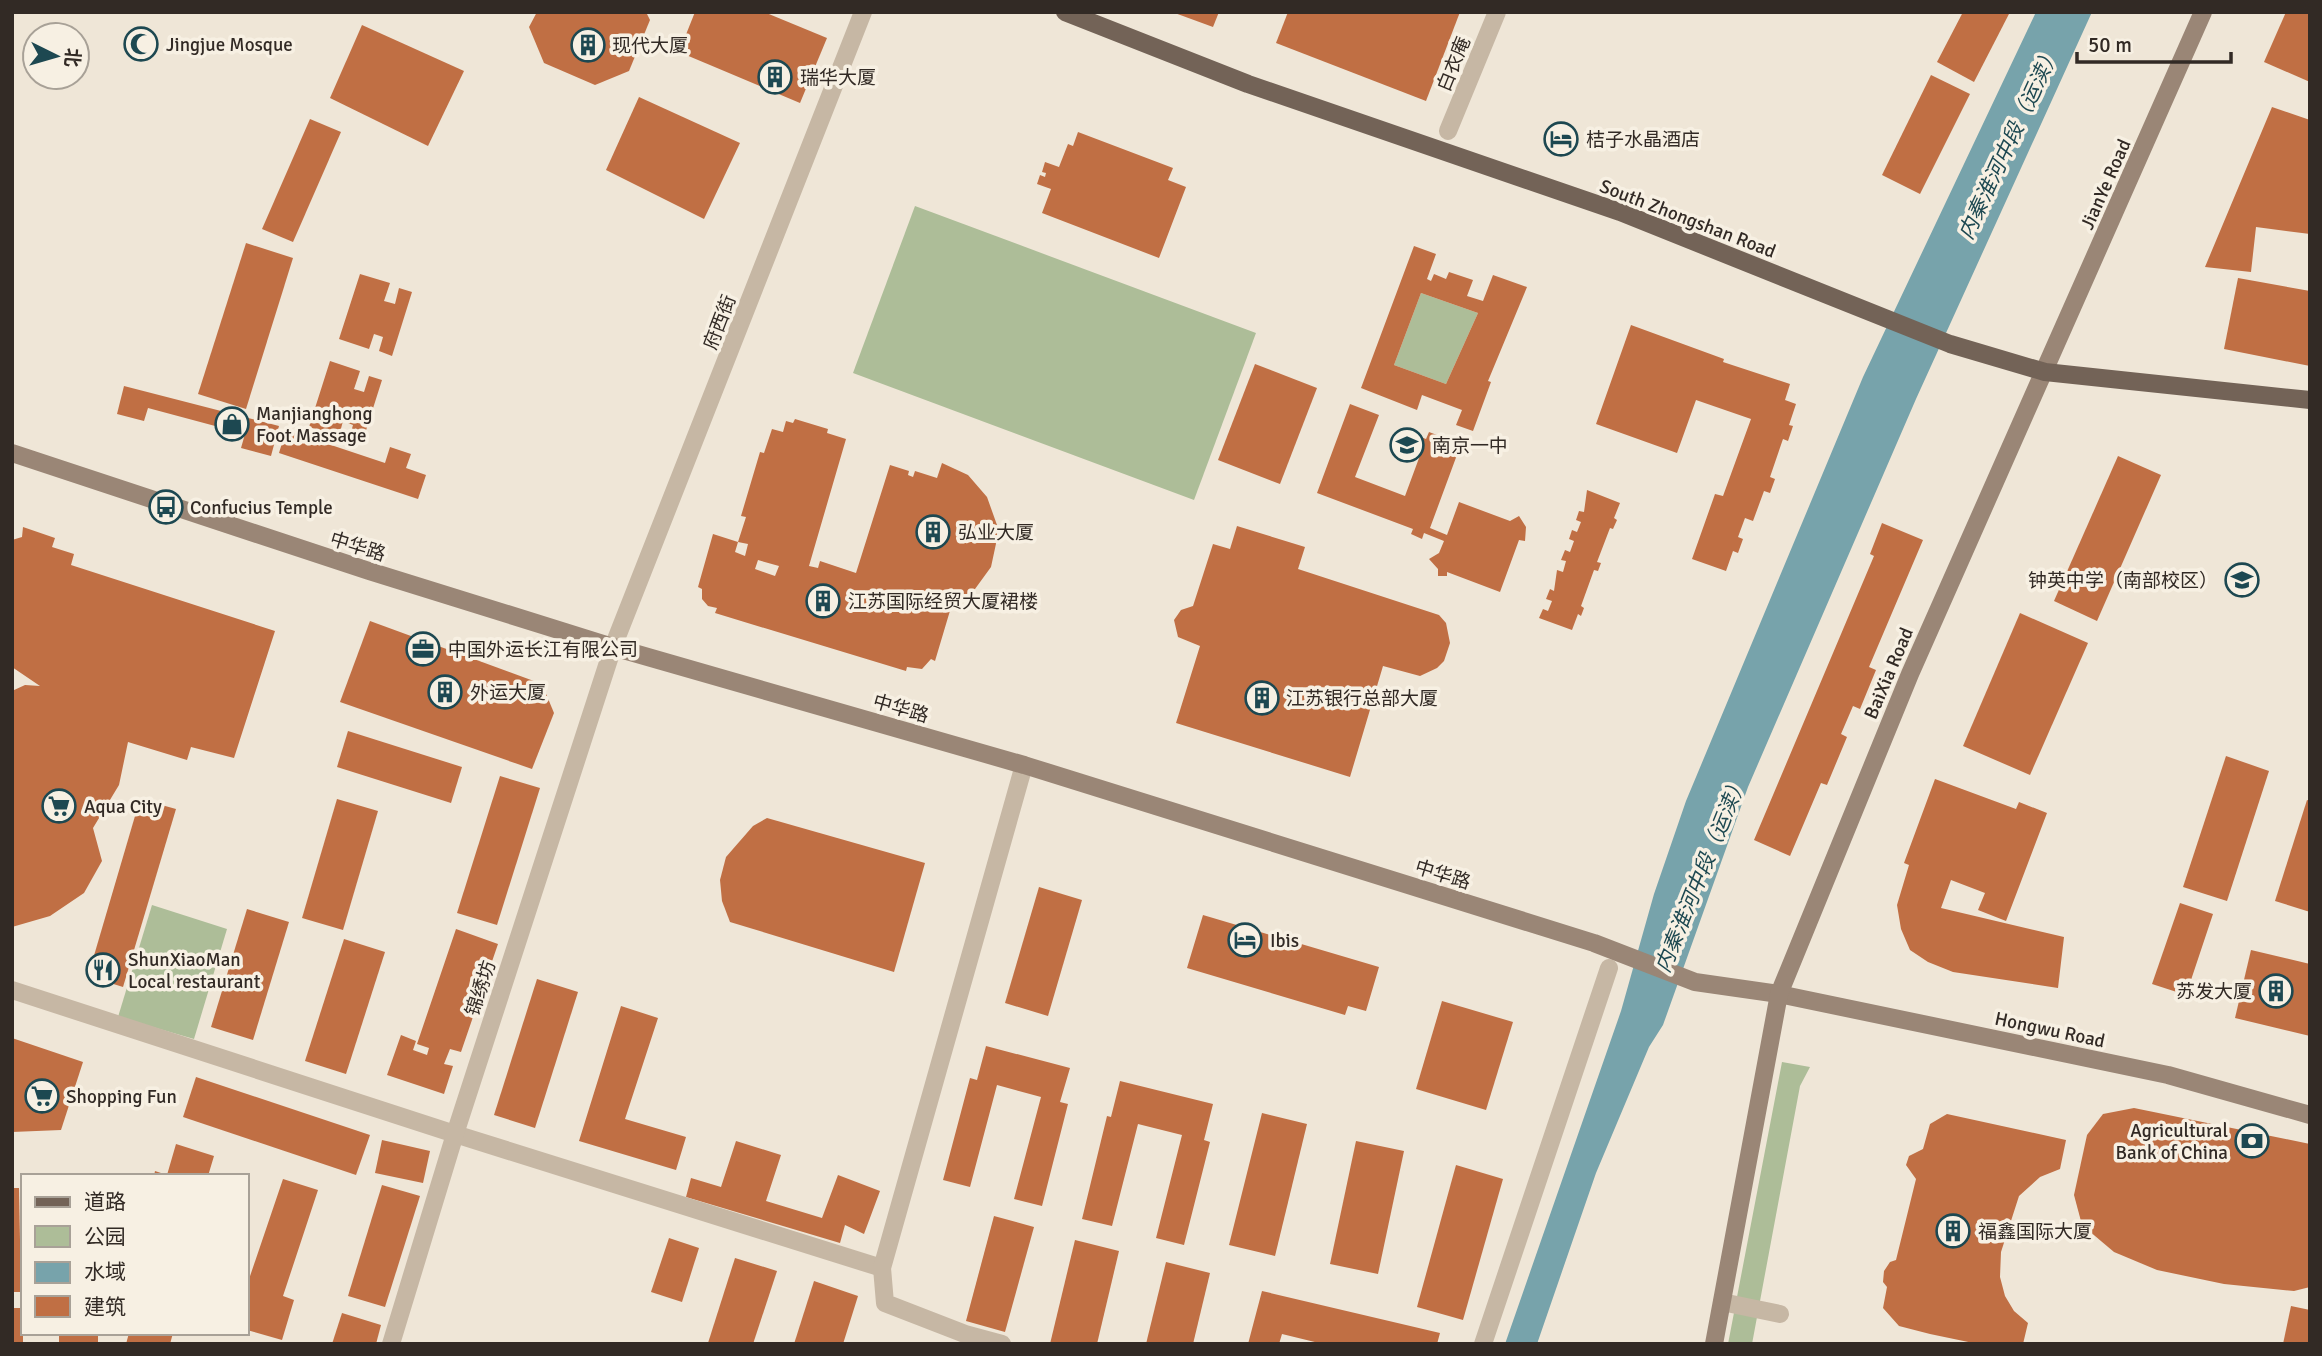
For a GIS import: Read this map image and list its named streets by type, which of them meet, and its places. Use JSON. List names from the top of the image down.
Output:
{
  "streets": {
    "main road": [
      "JianYe Road",
      "South Zhongshan Road",
      "中华路",
      "BaiXia Road",
      "Hongwu Road"
    ],
    "street": ["白衣庵", "府西街", "锦绣坊"]
  },
  "crossings": [
    ["JianYe Road", "South Zhongshan Road"],
    ["JianYe Road", "BaiXia Road"],
    ["South Zhongshan Road", "BaiXia Road"],
    ["府西街", "中华路"],
    ["府西街", "锦绣坊"],
    ["中华路", "BaiXia Road"],
    ["中华路", "锦绣坊"],
    ["中华路", "Hongwu Road"],
    ["BaiXia Road", "Hongwu Road"]
  ],
  "water": ["内秦淮河中段（运渎）"],
  "places": {
    "mosque": ["Jingjue Mosque"],
    "building": [
      "现代大厦",
      "瑞华大厦",
      "弘业大厦",
      "江苏国际经贸大厦裙楼",
      "外运大厦",
      "江苏银行总部大厦",
      "苏发大厦",
      "福鑫国际大厦"
    ],
    "hotel": ["桔子水晶酒店", "Ibis"],
    "shop": ["Manjianghong Foot Massage"],
    "school or university": ["南京一中", "钟英中学（南部校区）"],
    "bus stop": ["Confucius Temple"],
    "office": ["中国外运长江有限公司"],
    "supermarket": ["Aqua City", "Shopping Fun"],
    "restaurant": ["ShunXiaoMan Local restaurant"],
    "bank": ["Agricultural Bank of China"]
  },
  "legend": [
    "道路",
    "公园",
    "水域",
    "建筑"
  ],
  "scale_bar": "50 m",
  "north": "right"
}
